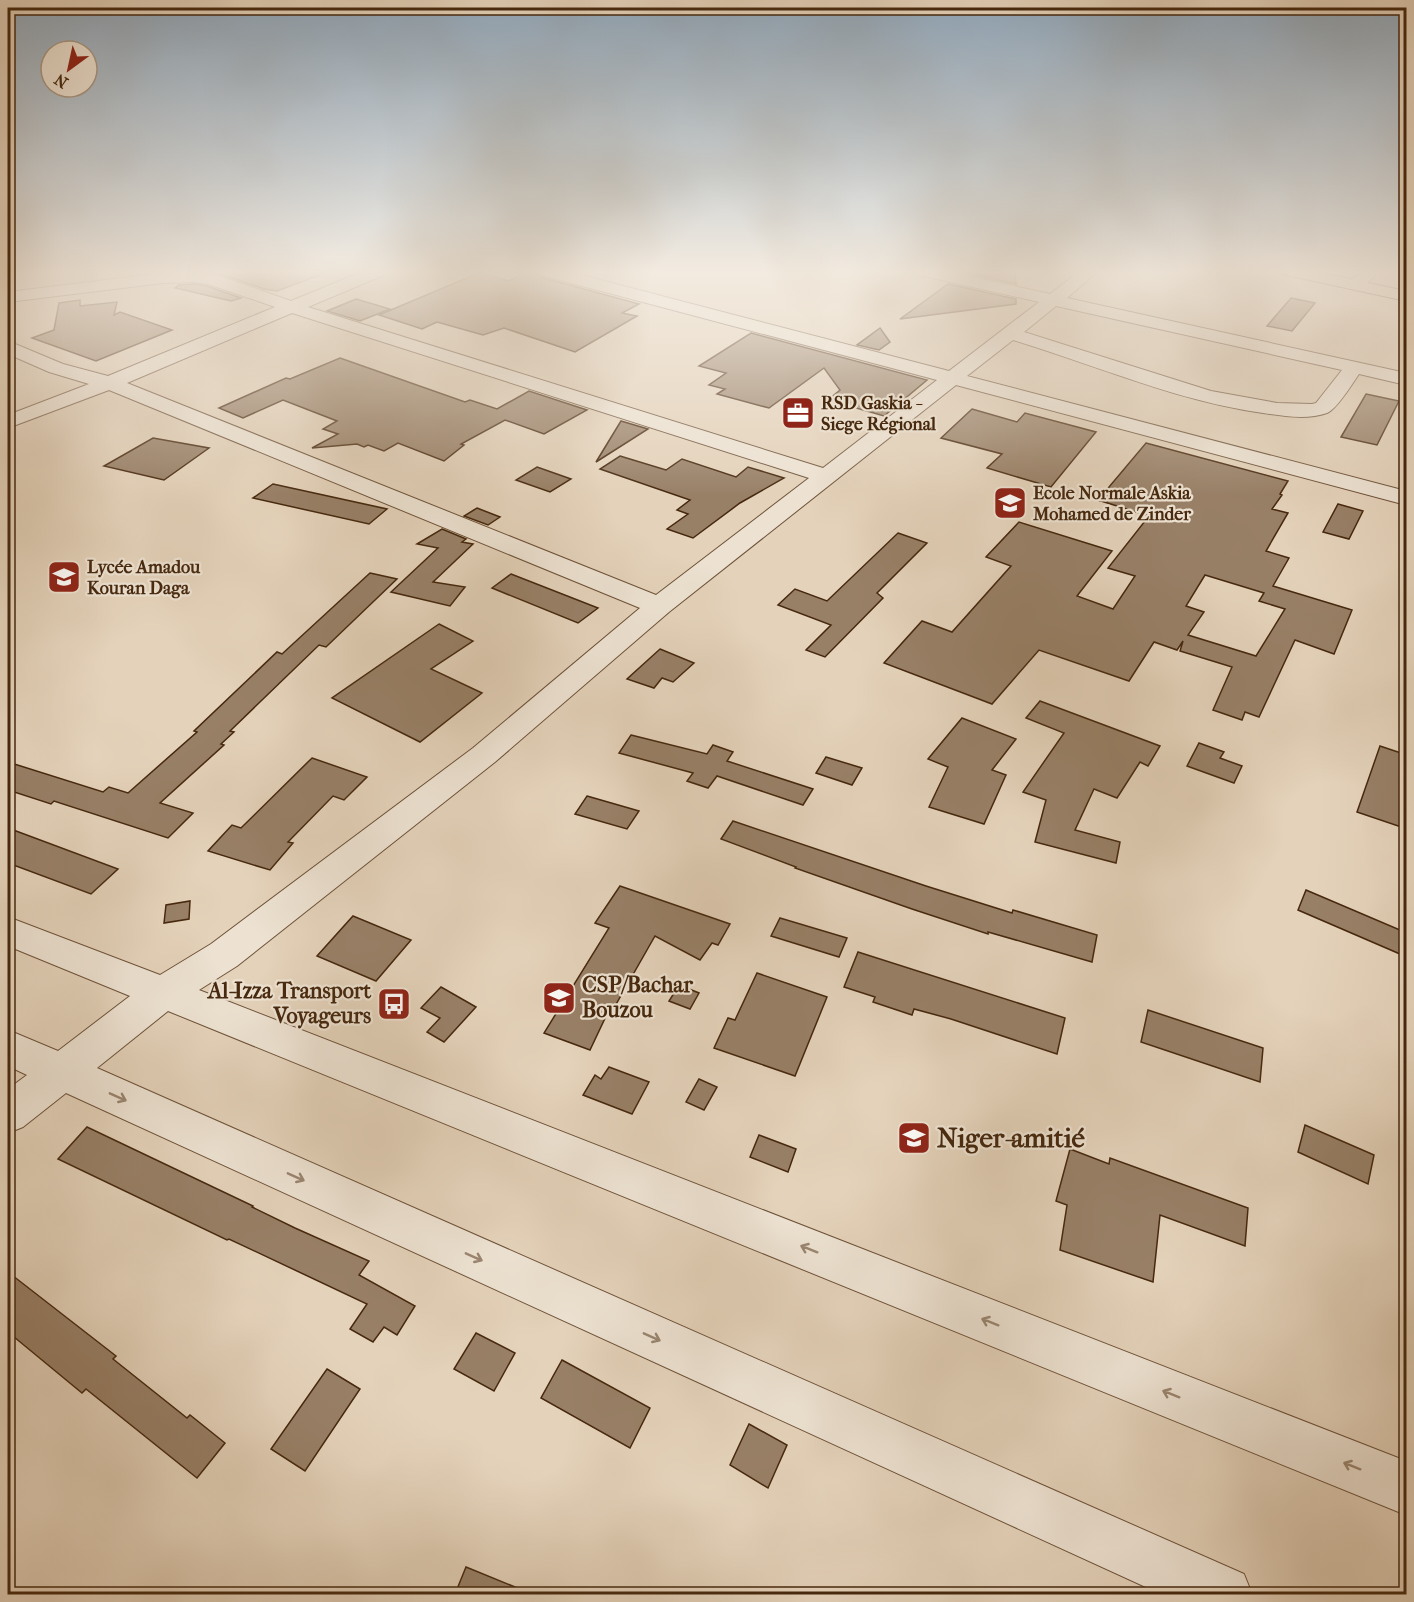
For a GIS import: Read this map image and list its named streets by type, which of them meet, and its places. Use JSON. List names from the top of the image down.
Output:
{
  "places": {
    "office": ["RSD Gaskia - Siege Régional"],
    "school or university": [
      "Ecole Normale Askia Mohamed de Zinder",
      "Lycée Amadou Kouran Daga",
      "CSP/Bachar Bouzou",
      "Niger-amitié"
    ],
    "bus stop": ["Al-Izza Transport Voyageurs"]
  },
  "north": "bottom left"
}
